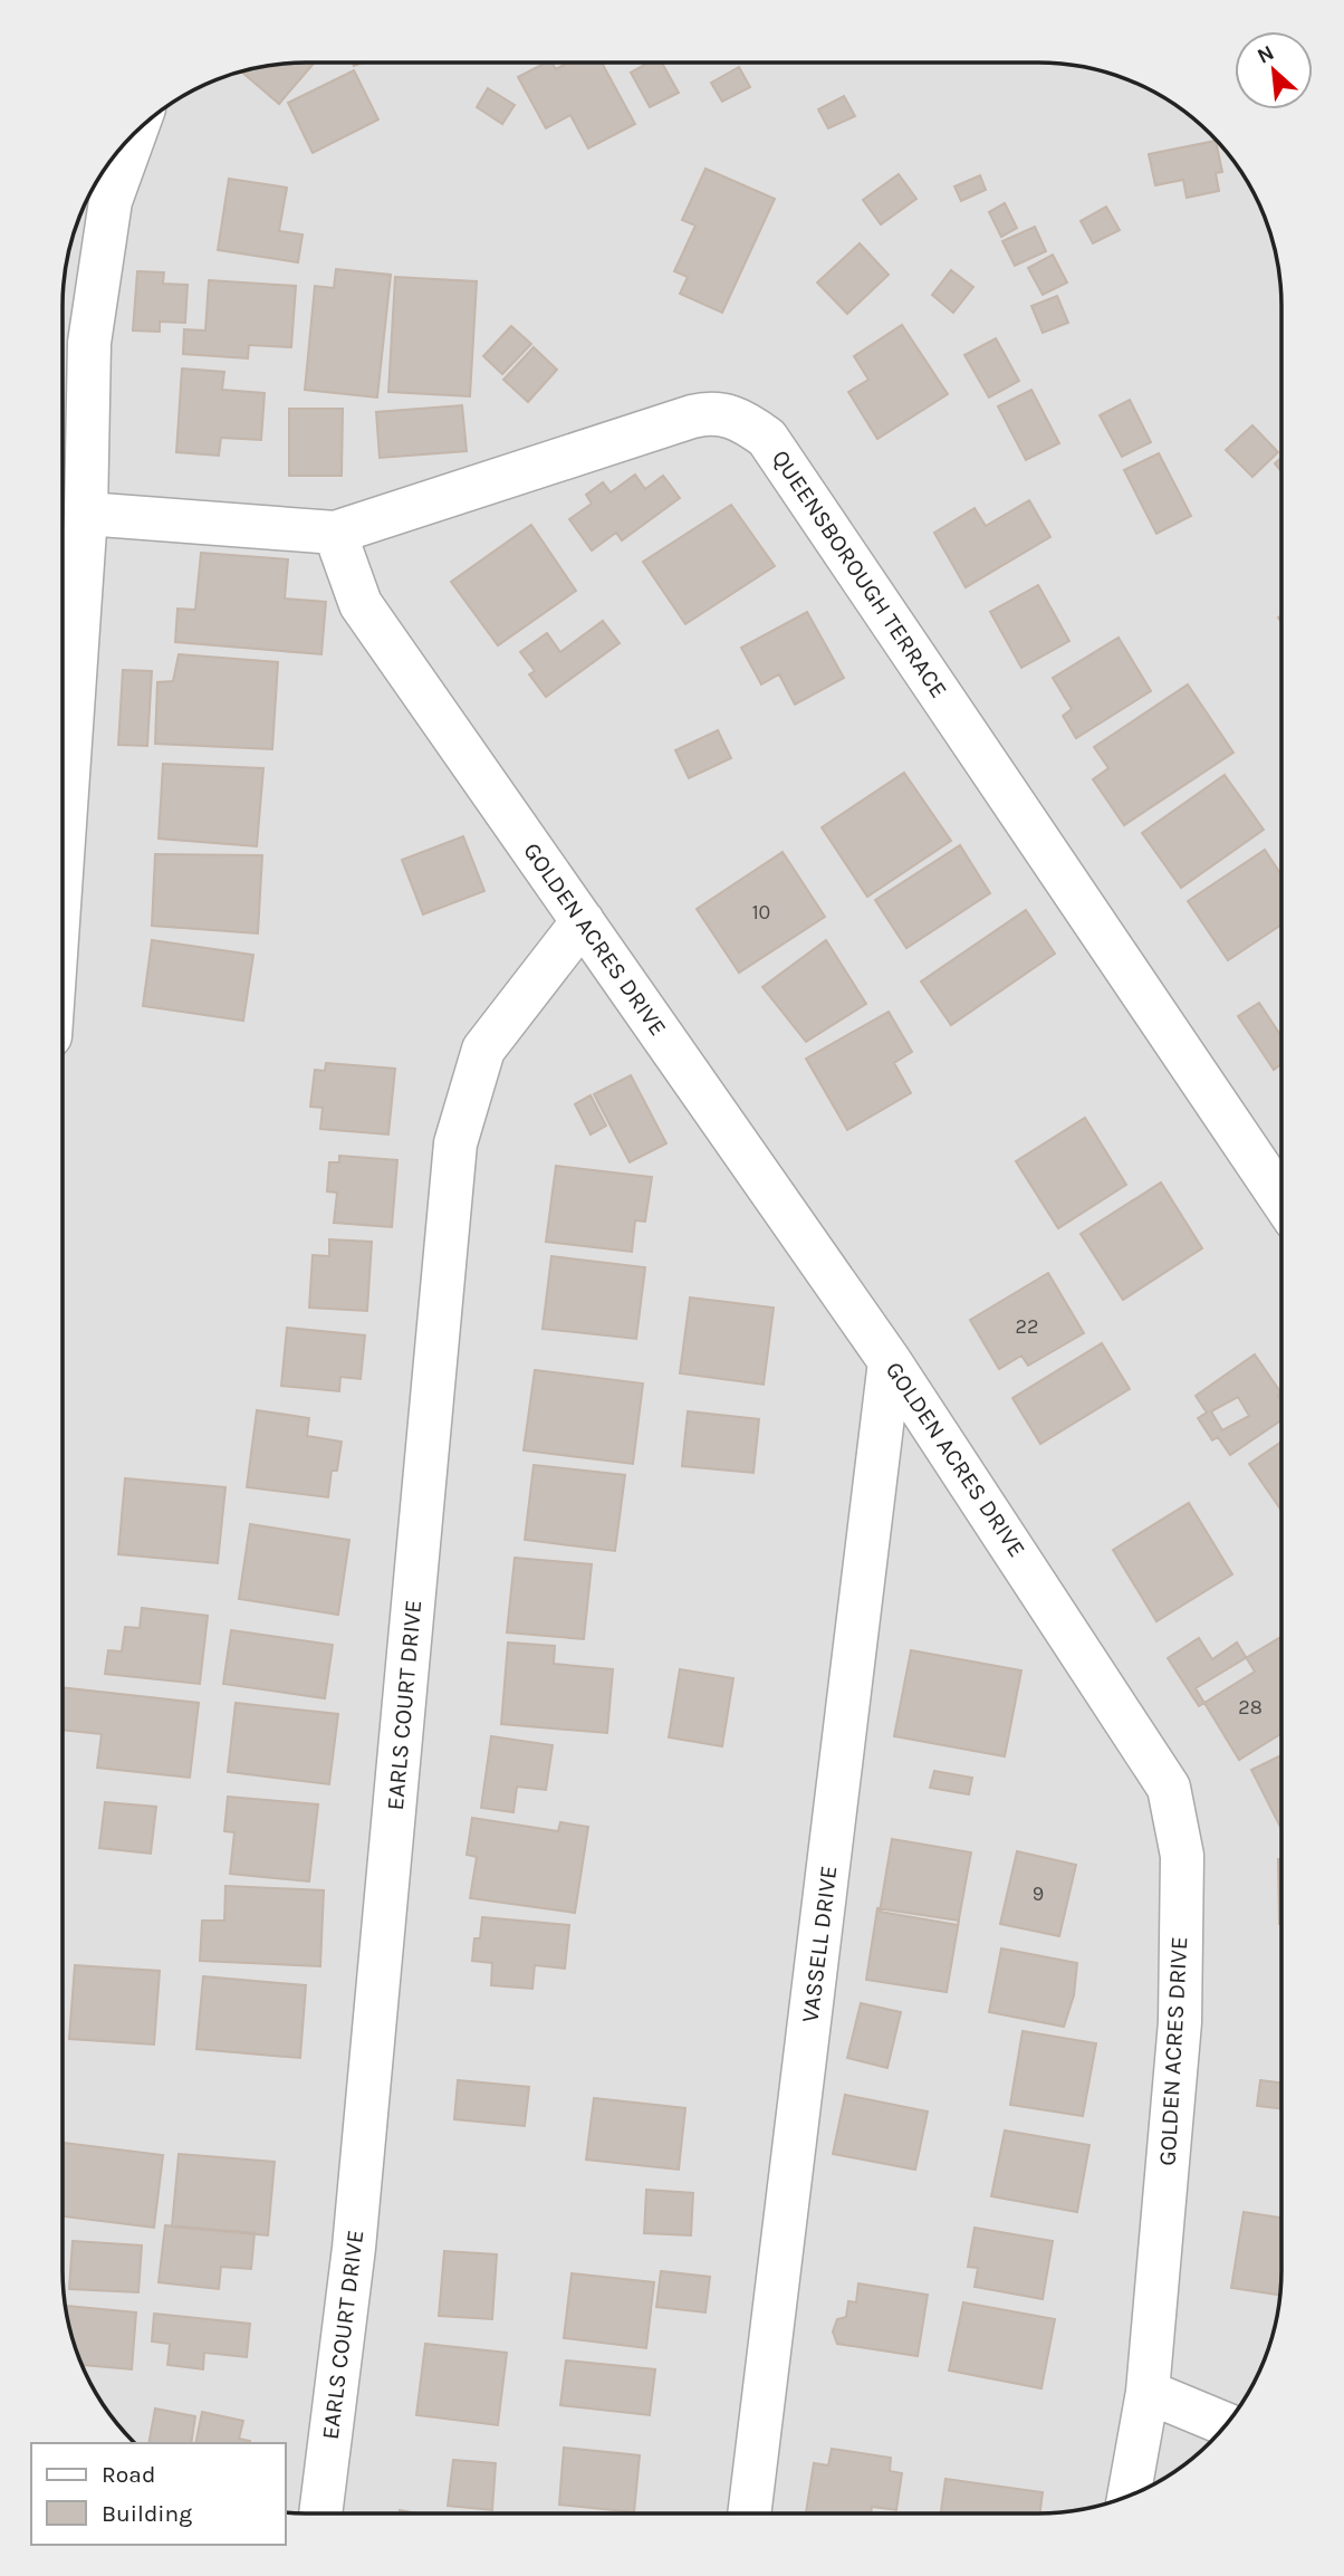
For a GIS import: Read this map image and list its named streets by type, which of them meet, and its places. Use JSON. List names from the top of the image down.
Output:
{
  "streets": {
    "street": [
      "QUEENSBOROUGH TERRACE",
      "GOLDEN ACRES DRIVE",
      "EARLS COURT DRIVE",
      "VASSELL DRIVE"
    ]
  },
  "crossings": [
    ["QUEENSBOROUGH TERRACE", "GOLDEN ACRES DRIVE"],
    ["GOLDEN ACRES DRIVE", "EARLS COURT DRIVE"],
    ["GOLDEN ACRES DRIVE", "VASSELL DRIVE"]
  ],
  "house_numbers": [
    "10",
    "22",
    "28",
    "9"
  ],
  "legend": ["Road", "Building"],
  "north": "top left"
}
